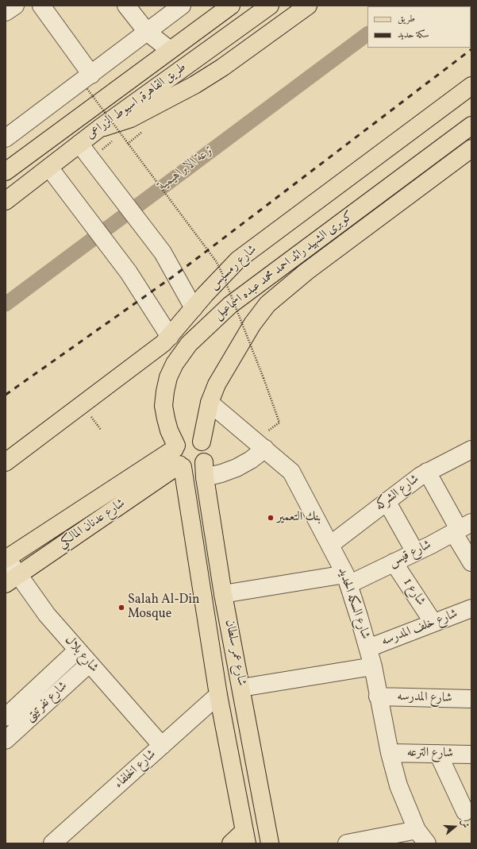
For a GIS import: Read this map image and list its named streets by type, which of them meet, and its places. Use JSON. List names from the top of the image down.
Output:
{
  "streets": {
    "main road": [
      "طريق القاهرة, اسيوط الزراعى",
      "كوبرى الشهيد رائد احمد محمد عبده اسماعيل",
      "شارع رمسيس",
      "شارع عدنان المالكي",
      "شارع عمر سلطان"
    ],
    "street": [
      "شارع الشركه",
      "شارع قيس",
      "شارع 1",
      "شارع السكه الحديد",
      "شارع خلف المدرسه",
      "شارع بلال",
      "شارع المدرسه",
      "شارع نفرتيتى",
      "شارع الترعه",
      "شارع الخلفاء"
    ]
  },
  "crossings": [
    ["كوبرى الشهيد رائد احمد محمد عبده اسماعيل", "شارع عدنان المالكي"],
    ["كوبرى الشهيد رائد احمد محمد عبده اسماعيل", "شارع السكه الحديد"],
    ["كوبرى الشهيد رائد احمد محمد عبده اسماعيل", "شارع عمر سلطان"],
    ["شارع الشركه", "شارع السكه الحديد"],
    ["شارع عدنان المالكي", "شارع عمر سلطان"],
    ["شارع عدنان المالكي", "شارع بلال"],
    ["شارع قيس", "شارع 1"],
    ["شارع قيس", "شارع السكه الحديد"],
    ["شارع قيس", "شارع عمر سلطان"],
    ["شارع 1", "شارع خلف المدرسه"],
    ["شارع السكه الحديد", "شارع خلف المدرسه"],
    ["شارع السكه الحديد", "شارع المدرسه"],
    ["شارع السكه الحديد", "شارع الترعه"],
    ["شارع عمر سلطان", "شارع الخلفاء"],
    ["شارع بلال", "شارع نفرتيتى"],
    ["شارع بلال", "شارع الخلفاء"]
  ],
  "water": ["ترعة الابراهيمية"],
  "places": ["بنك التعمير", "Salah Al-Din Mosque"],
  "legend": ["طريق", "سكة حديد"],
  "north": "right"
}
